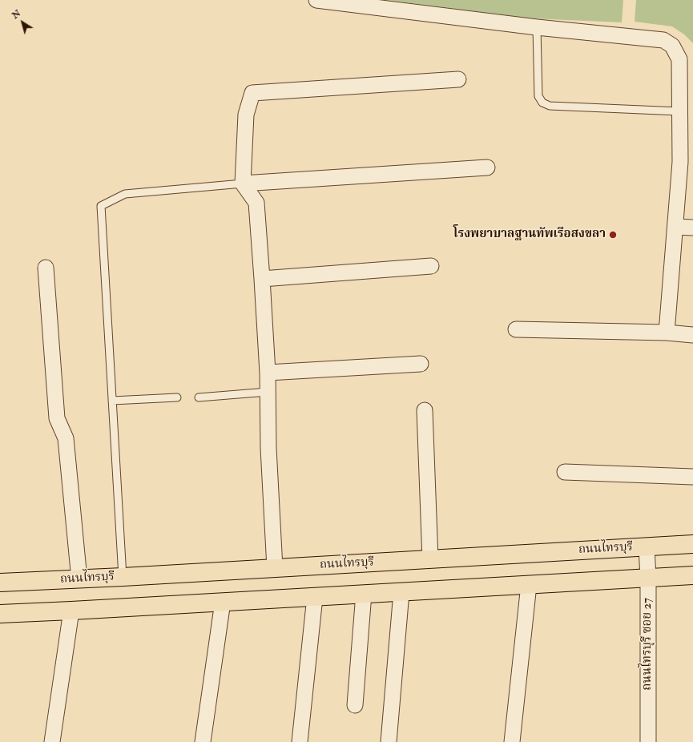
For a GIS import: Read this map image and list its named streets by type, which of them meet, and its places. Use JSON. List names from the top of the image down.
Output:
{
  "streets": {
    "main road": ["ถนนไทรบุรี"],
    "street": ["ถนนไทรบุรี ซอย 27"]
  },
  "crossings": [
    ["ถนนไทรบุรี", "ถนนไทรบุรี ซอย 27"]
  ],
  "places": ["โรงพยาบาลฐานทัพเรือสงขลา"],
  "north": "top left"
}
